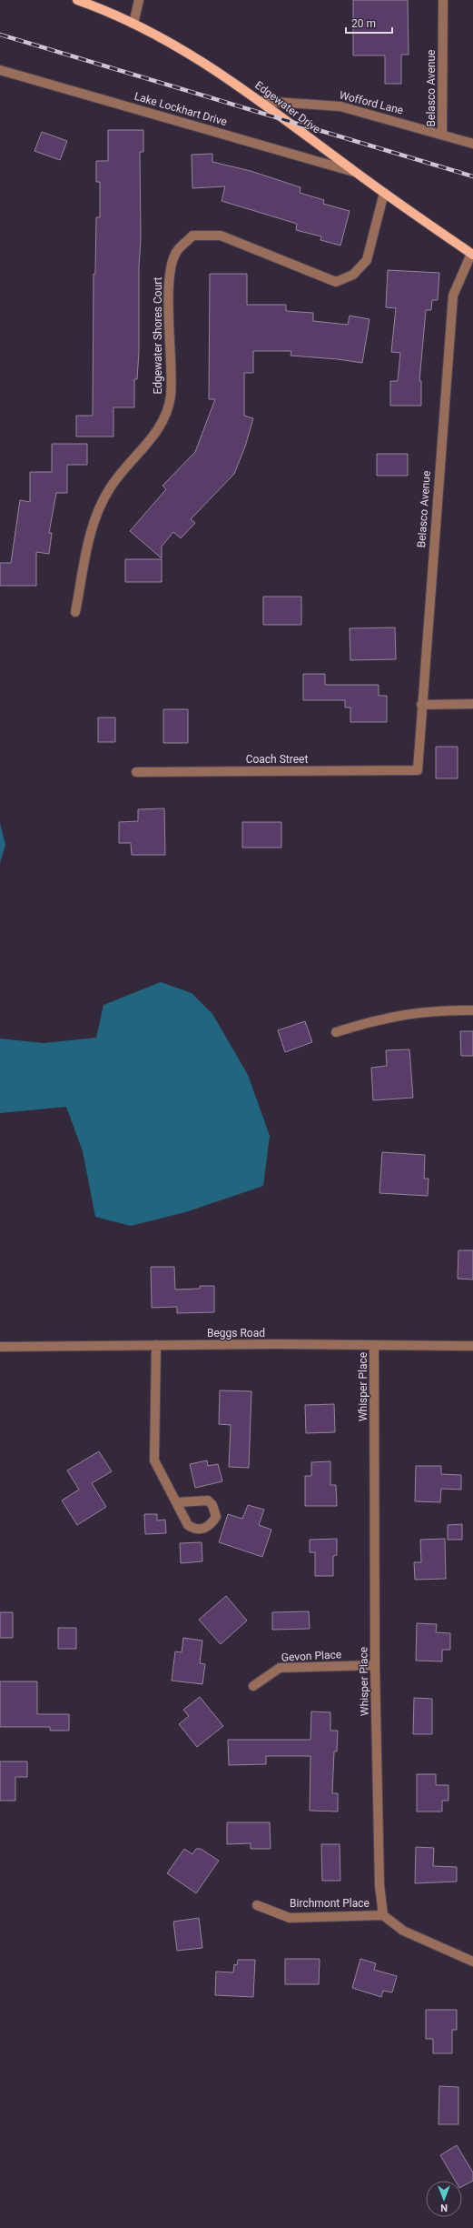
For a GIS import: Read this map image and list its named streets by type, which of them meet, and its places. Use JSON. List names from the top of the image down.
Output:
{
  "streets": {
    "main road": ["Edgewater Drive"],
    "street": [
      "Belasco Avenue",
      "Wofford Lane",
      "Lake Lockhart Drive",
      "Edgewater Shores Court",
      "Coach Street",
      "Beggs Road",
      "Whisper Place",
      "Gevon Place",
      "Birchmont Place"
    ]
  },
  "crossings": [
    ["Belasco Avenue", "Wofford Lane"],
    ["Belasco Avenue", "Edgewater Drive"],
    ["Belasco Avenue", "Coach Street"],
    ["Wofford Lane", "Edgewater Drive"],
    ["Edgewater Drive", "Lake Lockhart Drive"],
    ["Edgewater Drive", "Edgewater Shores Court"],
    ["Beggs Road", "Whisper Place"],
    ["Whisper Place", "Gevon Place"],
    ["Whisper Place", "Birchmont Place"]
  ],
  "scale_bar": "20 m",
  "north": "bottom"
}
